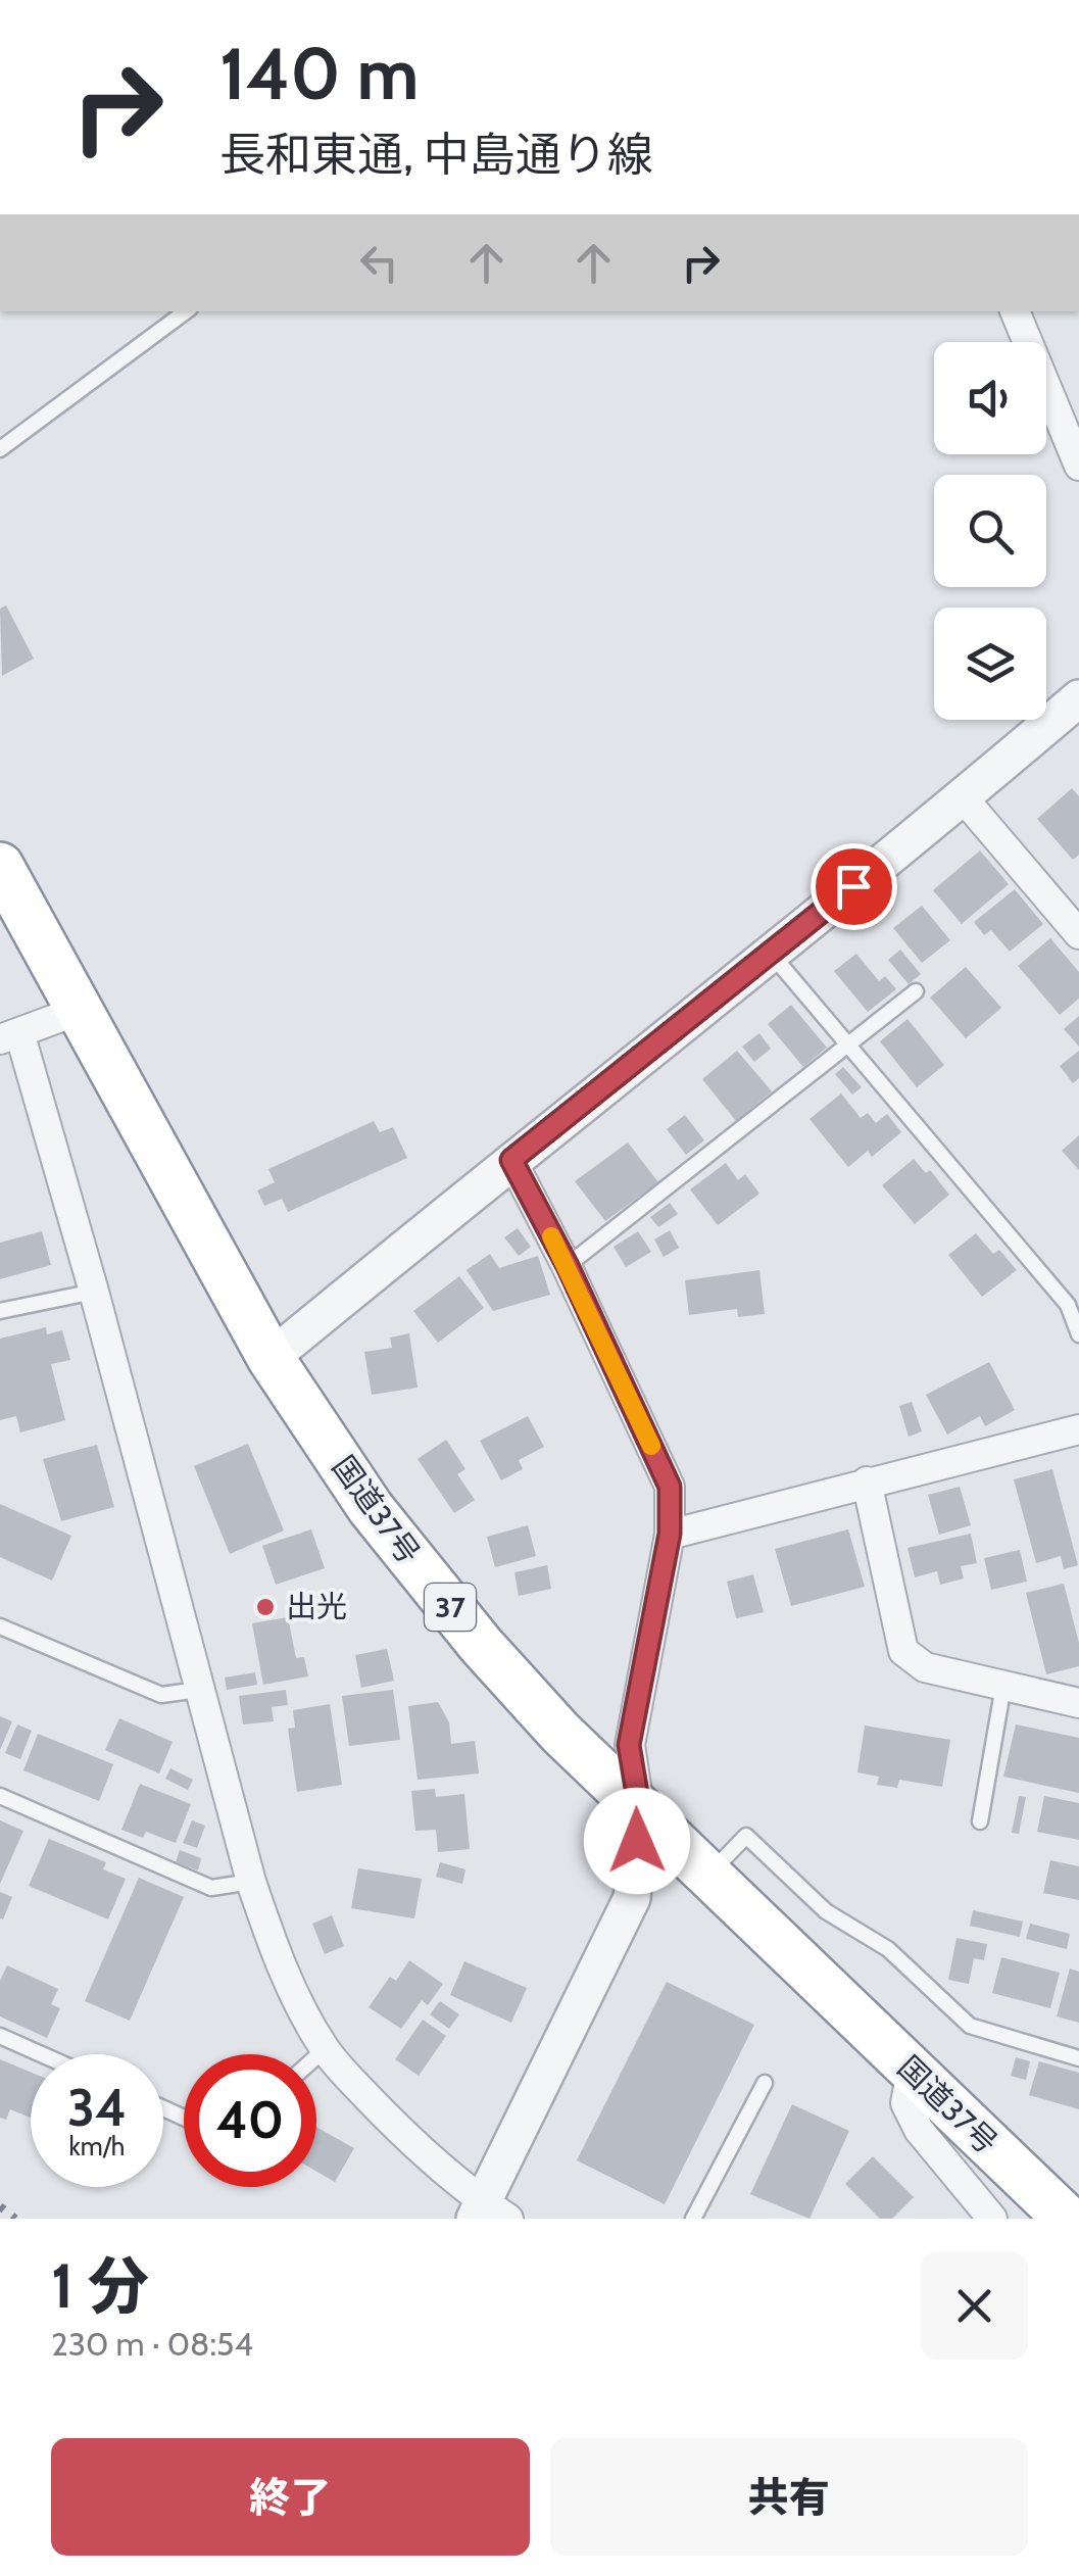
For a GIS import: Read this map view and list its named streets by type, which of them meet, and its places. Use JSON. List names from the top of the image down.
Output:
{
  "streets": {
    "highway": ["国道37号", "37"]
  },
  "places": ["出光"],
  "page": {
    "turn": ["140 m", "長和東通, 中島通り線"],
    "speed": "34 km/h",
    "limit": "40",
    "heading": ["1 分", "230 m · 08:54"],
    "buttons": ["終了", "共有"]
  }
}
